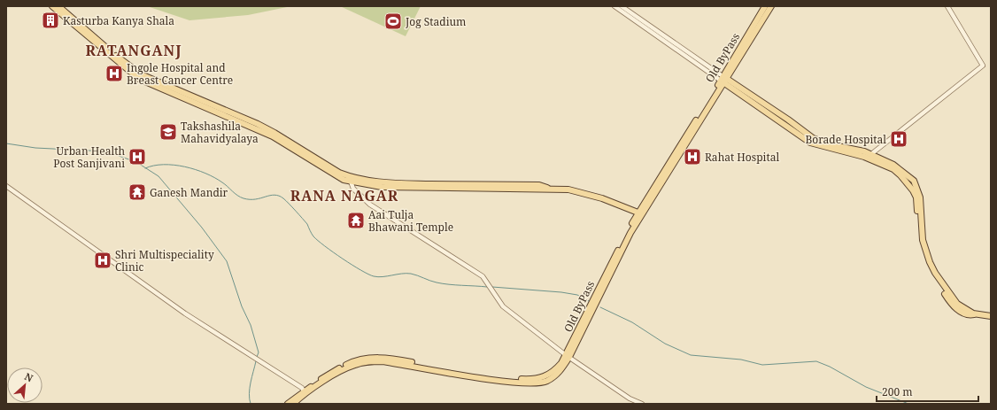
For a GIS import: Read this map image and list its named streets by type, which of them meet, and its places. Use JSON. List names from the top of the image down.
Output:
{
  "streets": {
    "main road": ["Old ByPass"]
  },
  "districts": ["RATANGANJ", "RANA NAGAR"],
  "places": {
    "building": ["Kasturba Kanya Shala"],
    "sports": ["Jog Stadium"],
    "hospital": [
      "Ingole Hospital and Breast Cancer Centre",
      "Borade Hospital",
      "Urban Health Post Sanjivani",
      "Rahat Hospital",
      "Shri Multispeciality Clinic"
    ],
    "school or university": ["Takshashila Mahavidyalaya"],
    "temple": ["Ganesh Mandir", "Aai Tulja Bhawani Temple"]
  },
  "scale_bar": "200 m",
  "north": "top right"
}
